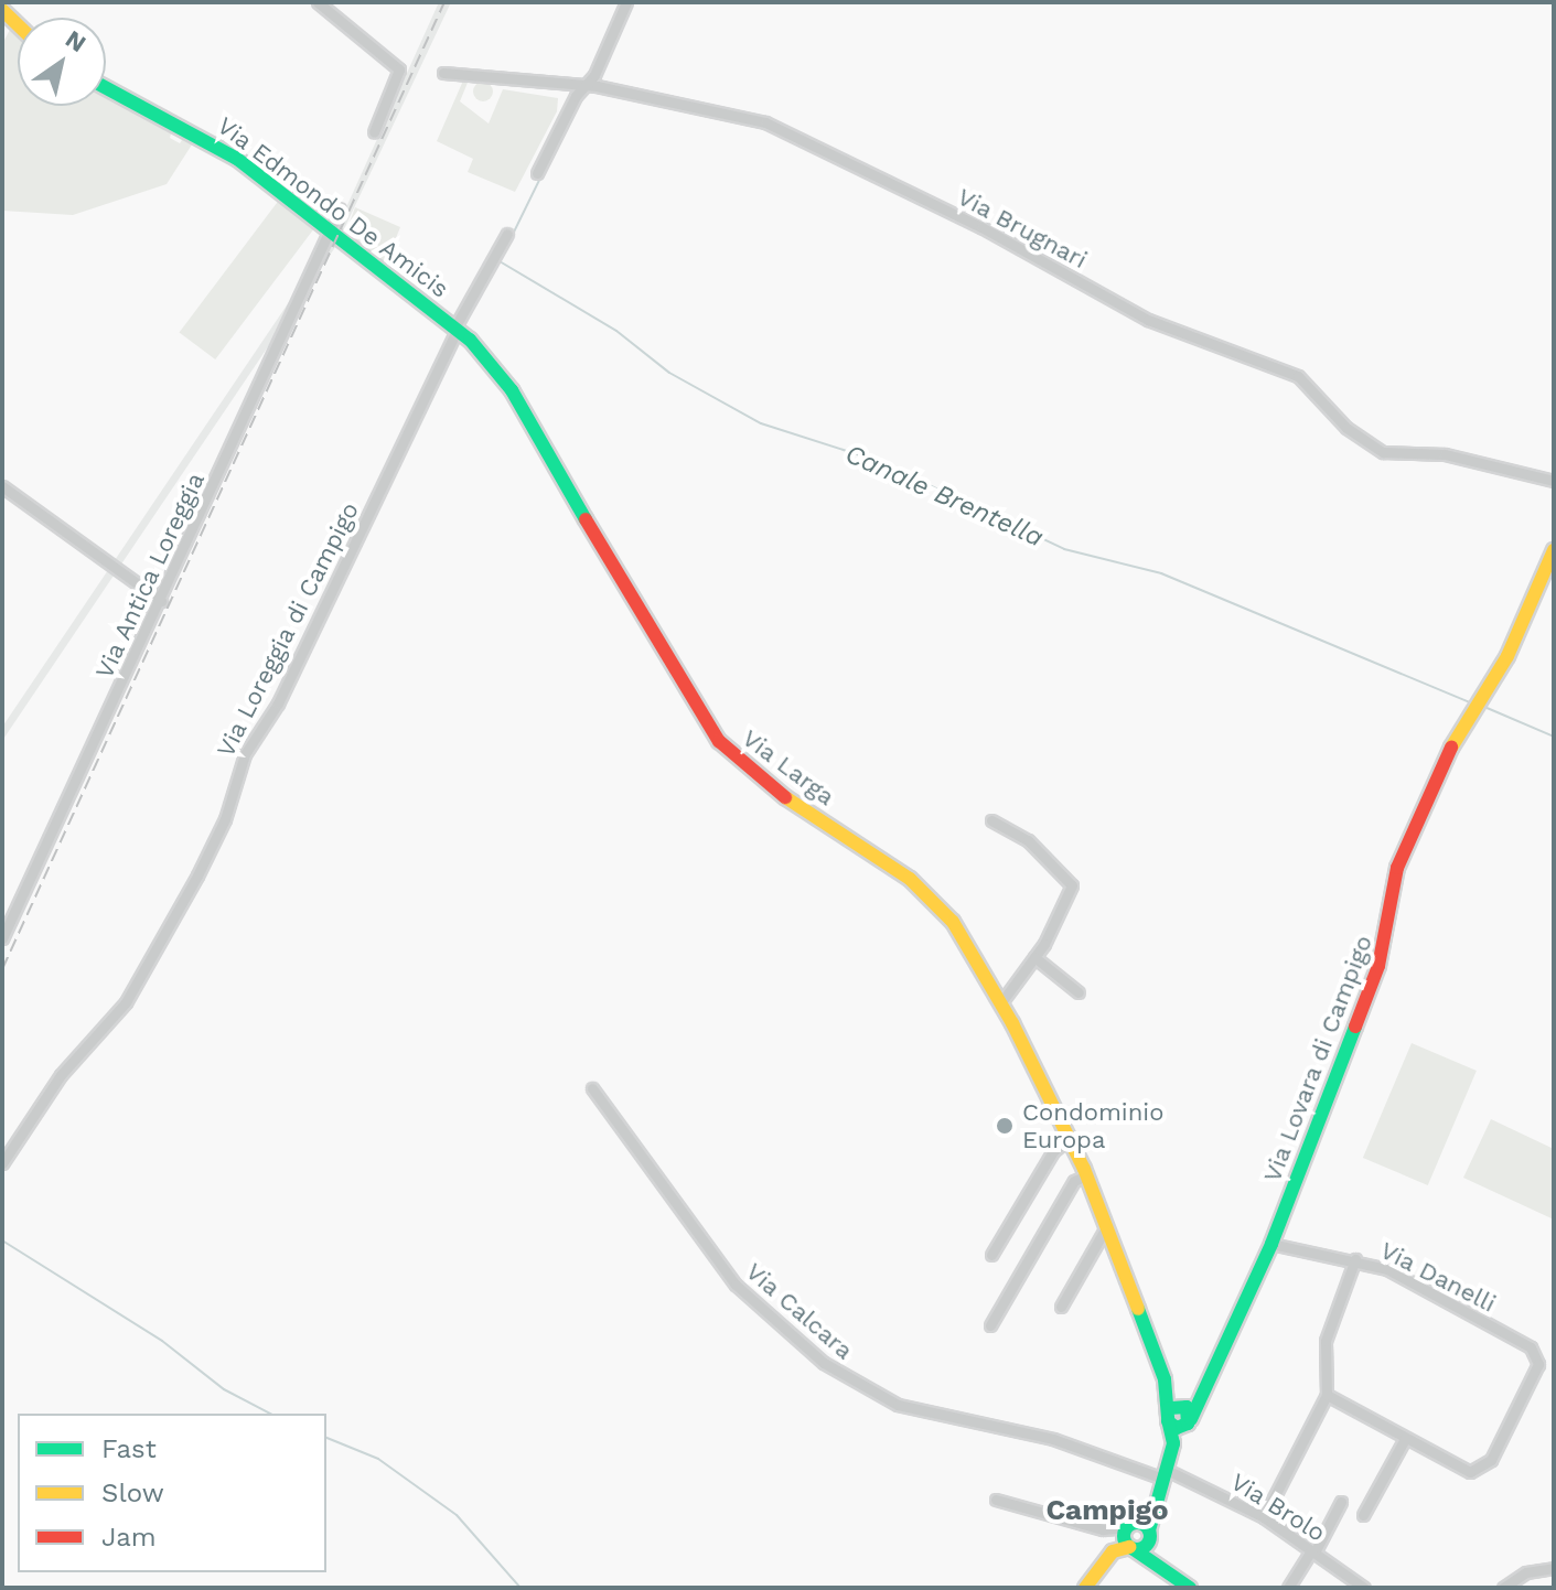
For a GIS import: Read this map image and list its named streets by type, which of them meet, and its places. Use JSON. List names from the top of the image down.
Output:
{
  "streets": {
    "street": [
      "Via Edmondo De Amicis",
      "Via Brugnari",
      "Via Antica Loreggia",
      "Via Loreggia di Campigo",
      "Via Larga",
      "Via Lovara di Campigo",
      "Via Danelli",
      "Via Calcara",
      "Via Brolo"
    ]
  },
  "crossings": [
    ["Via Edmondo De Amicis", "Via Antica Loreggia"],
    ["Via Edmondo De Amicis", "Via Loreggia di Campigo"],
    ["Via Edmondo De Amicis", "Via Larga"],
    ["Via Loreggia di Campigo", "Via Larga"],
    ["Via Larga", "Via Lovara di Campigo"],
    ["Via Lovara di Campigo", "Via Danelli"],
    ["Via Lovara di Campigo", "Via Calcara"],
    ["Via Lovara di Campigo", "Via Brolo"],
    ["Via Calcara", "Via Brolo"]
  ],
  "districts": ["Campigo"],
  "water": ["Canale Brentella"],
  "places": ["Condominio Europa"],
  "legend": ["Fast", "Slow", "Jam"],
  "north": "top right"
}
